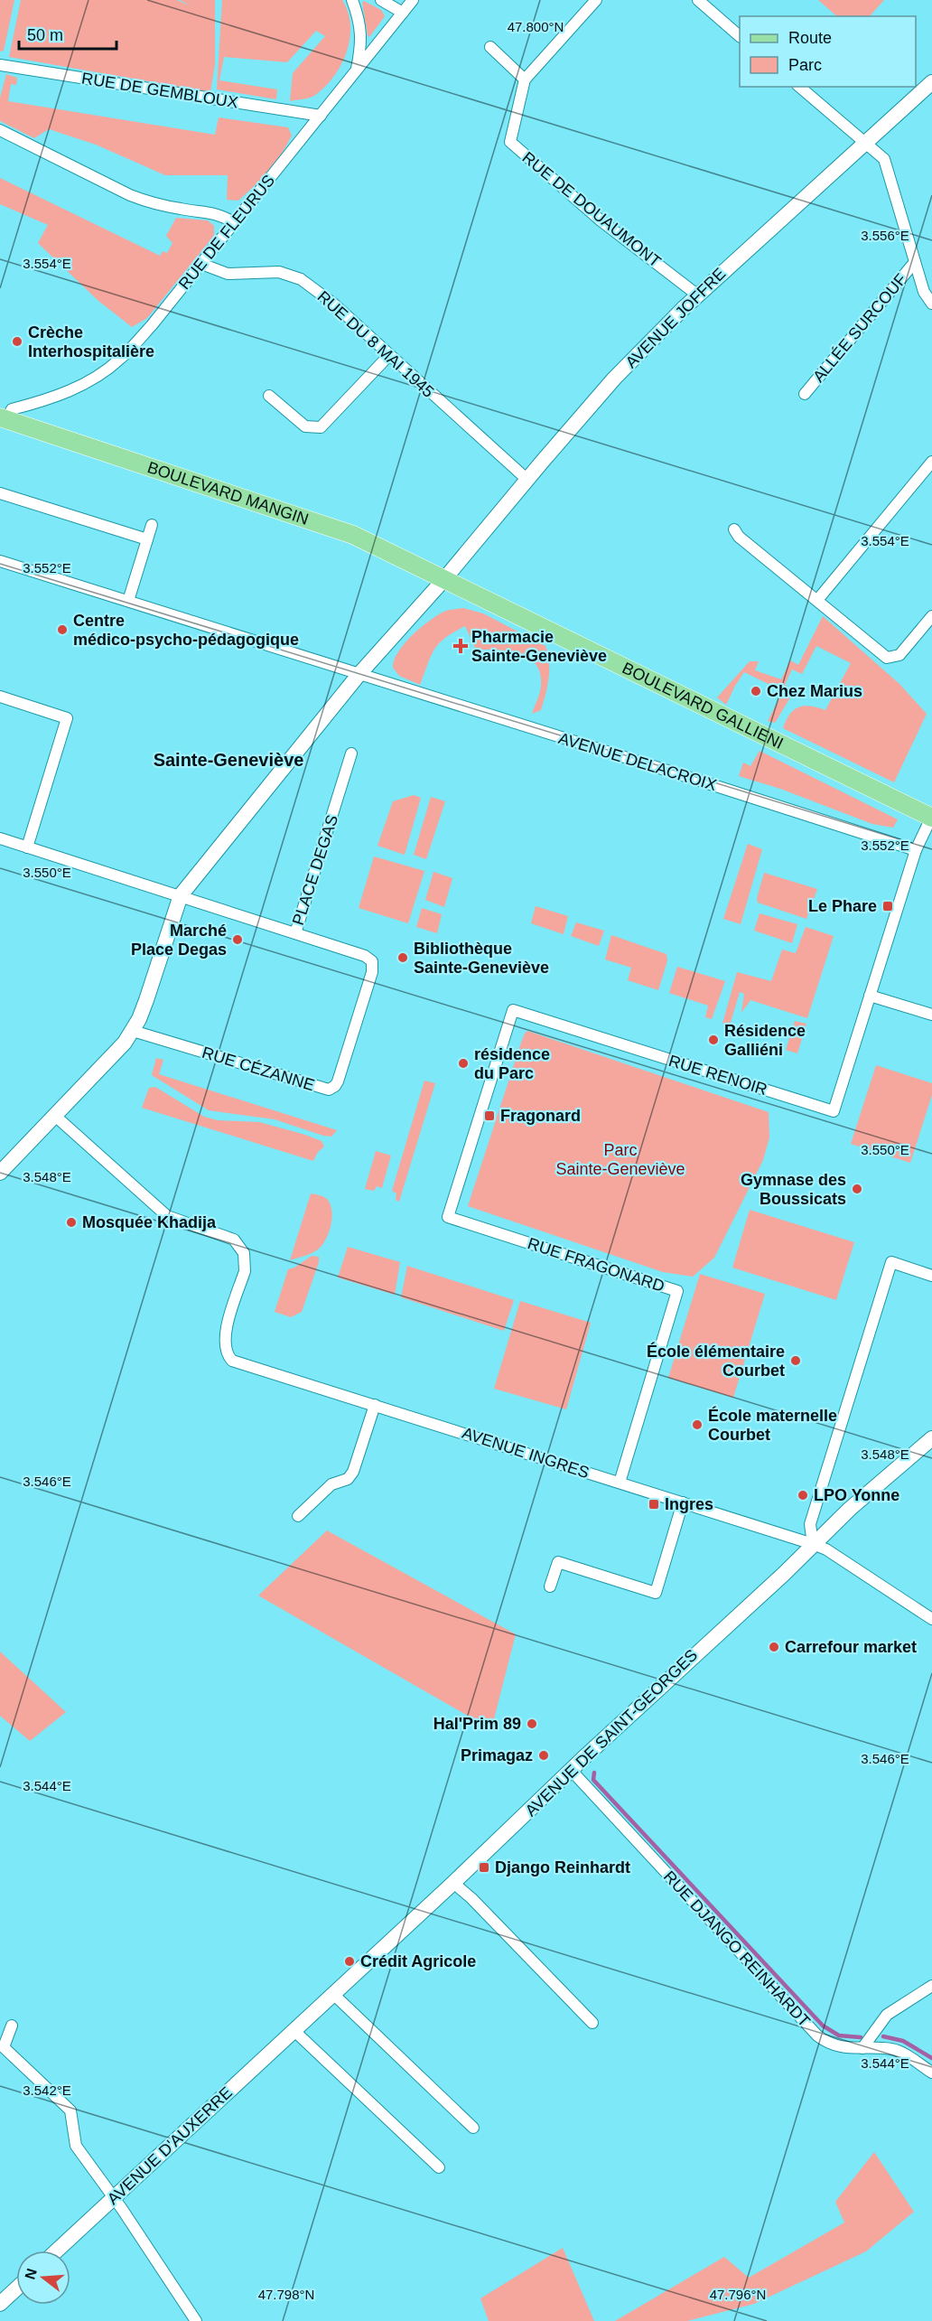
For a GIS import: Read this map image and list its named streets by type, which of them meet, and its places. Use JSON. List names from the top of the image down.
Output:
{
  "streets": {
    "main road": ["BOULEVARD MANGIN", "BOULEVARD GALLIENI"],
    "street": [
      "RUE DE GEMBLOUX",
      "RUE DE DOUAUMONT",
      "RUE DE FLEURUS",
      "AVENUE JOFFRE",
      "ALLÉE SURCOUF",
      "RUE DU 8 MAI 1945",
      "AVENUE DELACROIX",
      "PLACE DEGAS",
      "RUE CÉZANNE",
      "RUE RENOIR",
      "RUE FRAGONARD",
      "AVENUE INGRES",
      "AVENUE DE SAINT-GEORGES",
      "RUE DJANGO REINHARDT",
      "AVENUE D'AUXERRE"
    ]
  },
  "crossings": [
    ["RUE DE GEMBLOUX", "RUE DE FLEURUS"],
    ["RUE DE DOUAUMONT", "AVENUE JOFFRE"],
    ["RUE DE FLEURUS", "RUE DU 8 MAI 1945"],
    ["RUE DE FLEURUS", "BOULEVARD MANGIN"],
    ["AVENUE JOFFRE", "RUE DU 8 MAI 1945"],
    ["AVENUE JOFFRE", "BOULEVARD MANGIN"],
    ["AVENUE JOFFRE", "BOULEVARD GALLIENI"],
    ["AVENUE JOFFRE", "AVENUE DELACROIX"],
    ["AVENUE JOFFRE", "PLACE DEGAS"],
    ["BOULEVARD MANGIN", "BOULEVARD GALLIENI"],
    ["BOULEVARD GALLIENI", "RUE RENOIR"],
    ["AVENUE DELACROIX", "RUE RENOIR"],
    ["PLACE DEGAS", "RUE CÉZANNE"],
    ["RUE RENOIR", "RUE FRAGONARD"],
    ["RUE FRAGONARD", "AVENUE INGRES"],
    ["AVENUE INGRES", "AVENUE DE SAINT-GEORGES"],
    ["AVENUE DE SAINT-GEORGES", "RUE DJANGO REINHARDT"],
    ["AVENUE DE SAINT-GEORGES", "AVENUE D'AUXERRE"]
  ],
  "districts": ["Sainte-Geneviève"],
  "parks": ["Parc Sainte-Geneviève"],
  "places": {
    "other": [
      "Crèche Interhospitalière",
      "Centre médico-psycho-pédagogique",
      "Chez Marius",
      "Marché Place Degas",
      "Bibliothèque Sainte-Geneviève",
      "Résidence Galliéni",
      "résidence du Parc",
      "Gymnase des Boussicats",
      "Mosquée Khadija",
      "École élémentaire Courbet",
      "École maternelle Courbet",
      "LPO Yonne",
      "Carrefour market",
      "Hal'Prim 89",
      "Primagaz",
      "Crédit Agricole"
    ],
    "health": ["Pharmacie Sainte-Geneviève"],
    "transit": [
      "Le Phare",
      "Fragonard",
      "Ingres",
      "Django Reinhardt"
    ]
  },
  "legend": ["Route", "Parc"],
  "scale_bar": "50 m",
  "north": "left",
  "coordinates": [
    "47.800°N",
    "3.556°E",
    "3.554°E",
    "3.552°E",
    "3.550°E",
    "3.548°E",
    "3.546°E",
    "3.544°E",
    "3.542°E",
    "47.798°N",
    "47.796°N"
  ]
}
